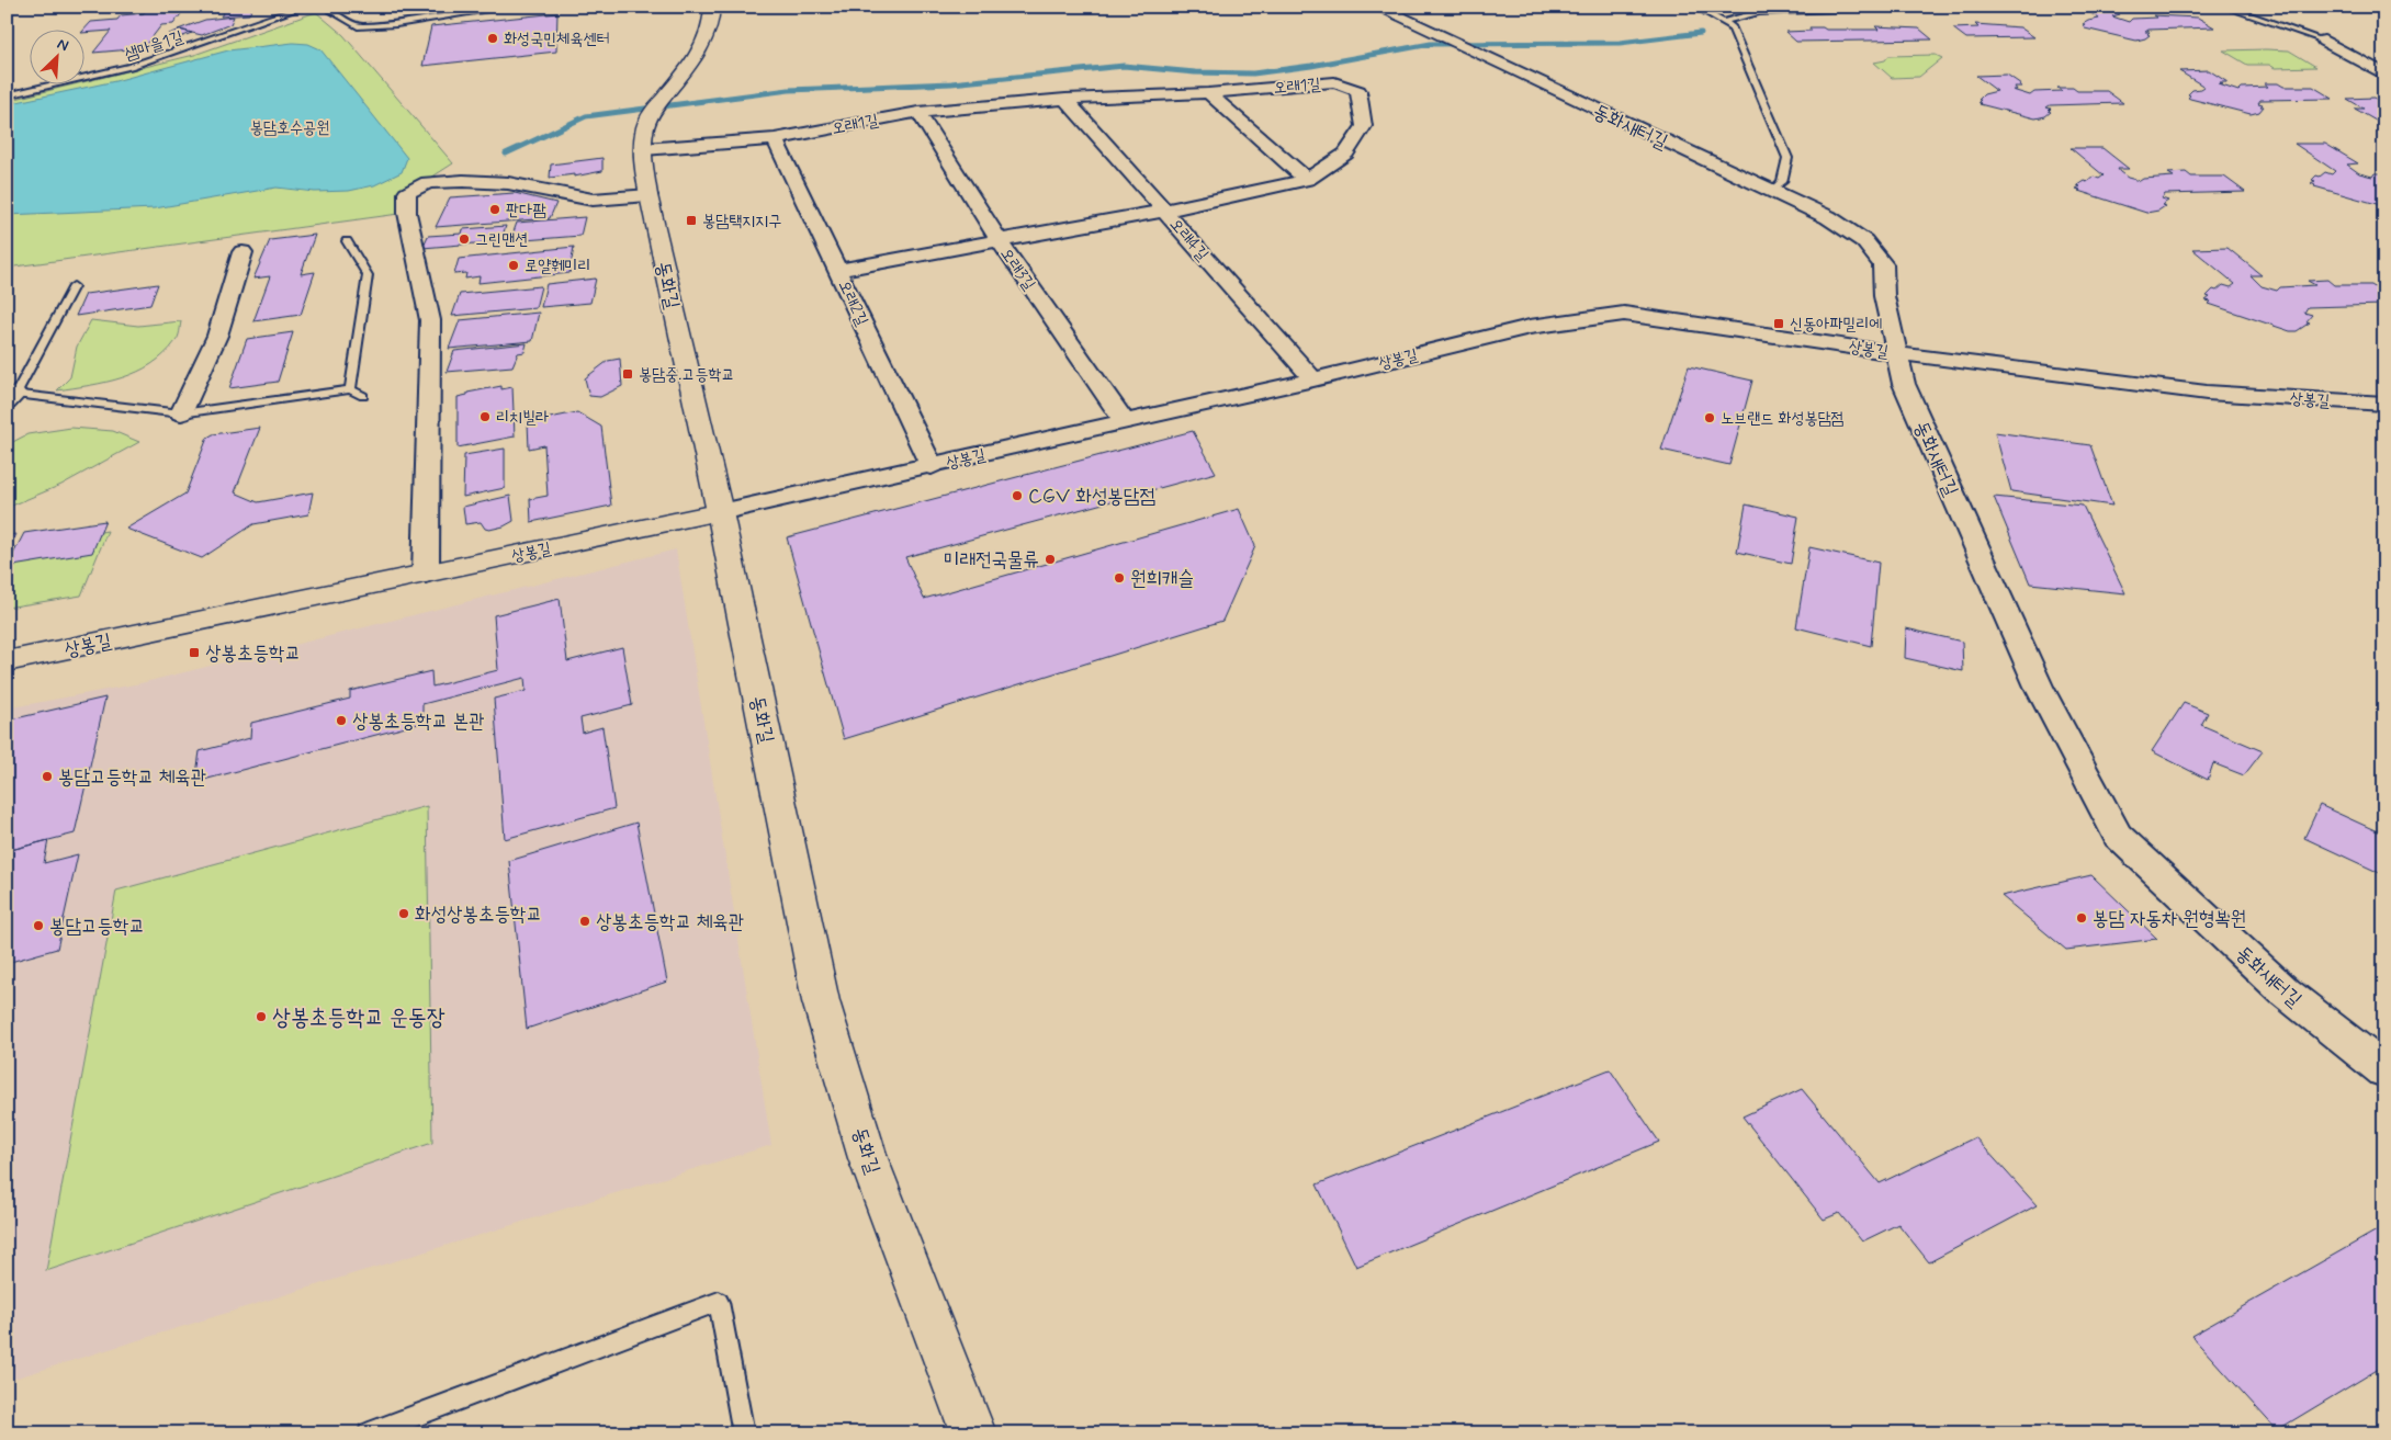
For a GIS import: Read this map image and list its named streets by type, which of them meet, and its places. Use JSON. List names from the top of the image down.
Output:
{
  "streets": {
    "street": [
      "오래1길",
      "동화새터길",
      "오래4길",
      "오래3길",
      "동화길",
      "오래2길",
      "상봉길"
    ],
    "lane": ["샘마을1길"]
  },
  "crossings": [
    ["오래1길", "오래4길"],
    ["오래1길", "오래3길"],
    ["오래1길", "동화길"],
    ["오래1길", "오래2길"],
    ["동화새터길", "상봉길"],
    ["오래4길", "상봉길"],
    ["오래3길", "상봉길"],
    ["동화길", "상봉길"],
    ["오래2길", "상봉길"]
  ],
  "parks": ["봉담호수공원"],
  "places": {
    "other": [
      "화성국민체육센터",
      "판다팜",
      "그린맨션",
      "로얄훼미리",
      "리치빌라",
      "노브랜드 화성봉담점",
      "CGV 화성봉담점",
      "미래전국물류",
      "원희캐슬",
      "상봉초등학교 본관",
      "봉담고등학교 체육관",
      "화성상봉초등학교",
      "봉담 자동차 원형복원",
      "상봉초등학교 체육관",
      "봉담고등학교",
      "상봉초등학교 운동장"
    ],
    "transit": [
      "봉담택지지구",
      "신동아파밀리에",
      "봉담중.고등학교",
      "상봉초등학교"
    ]
  },
  "north": "top right"
}
